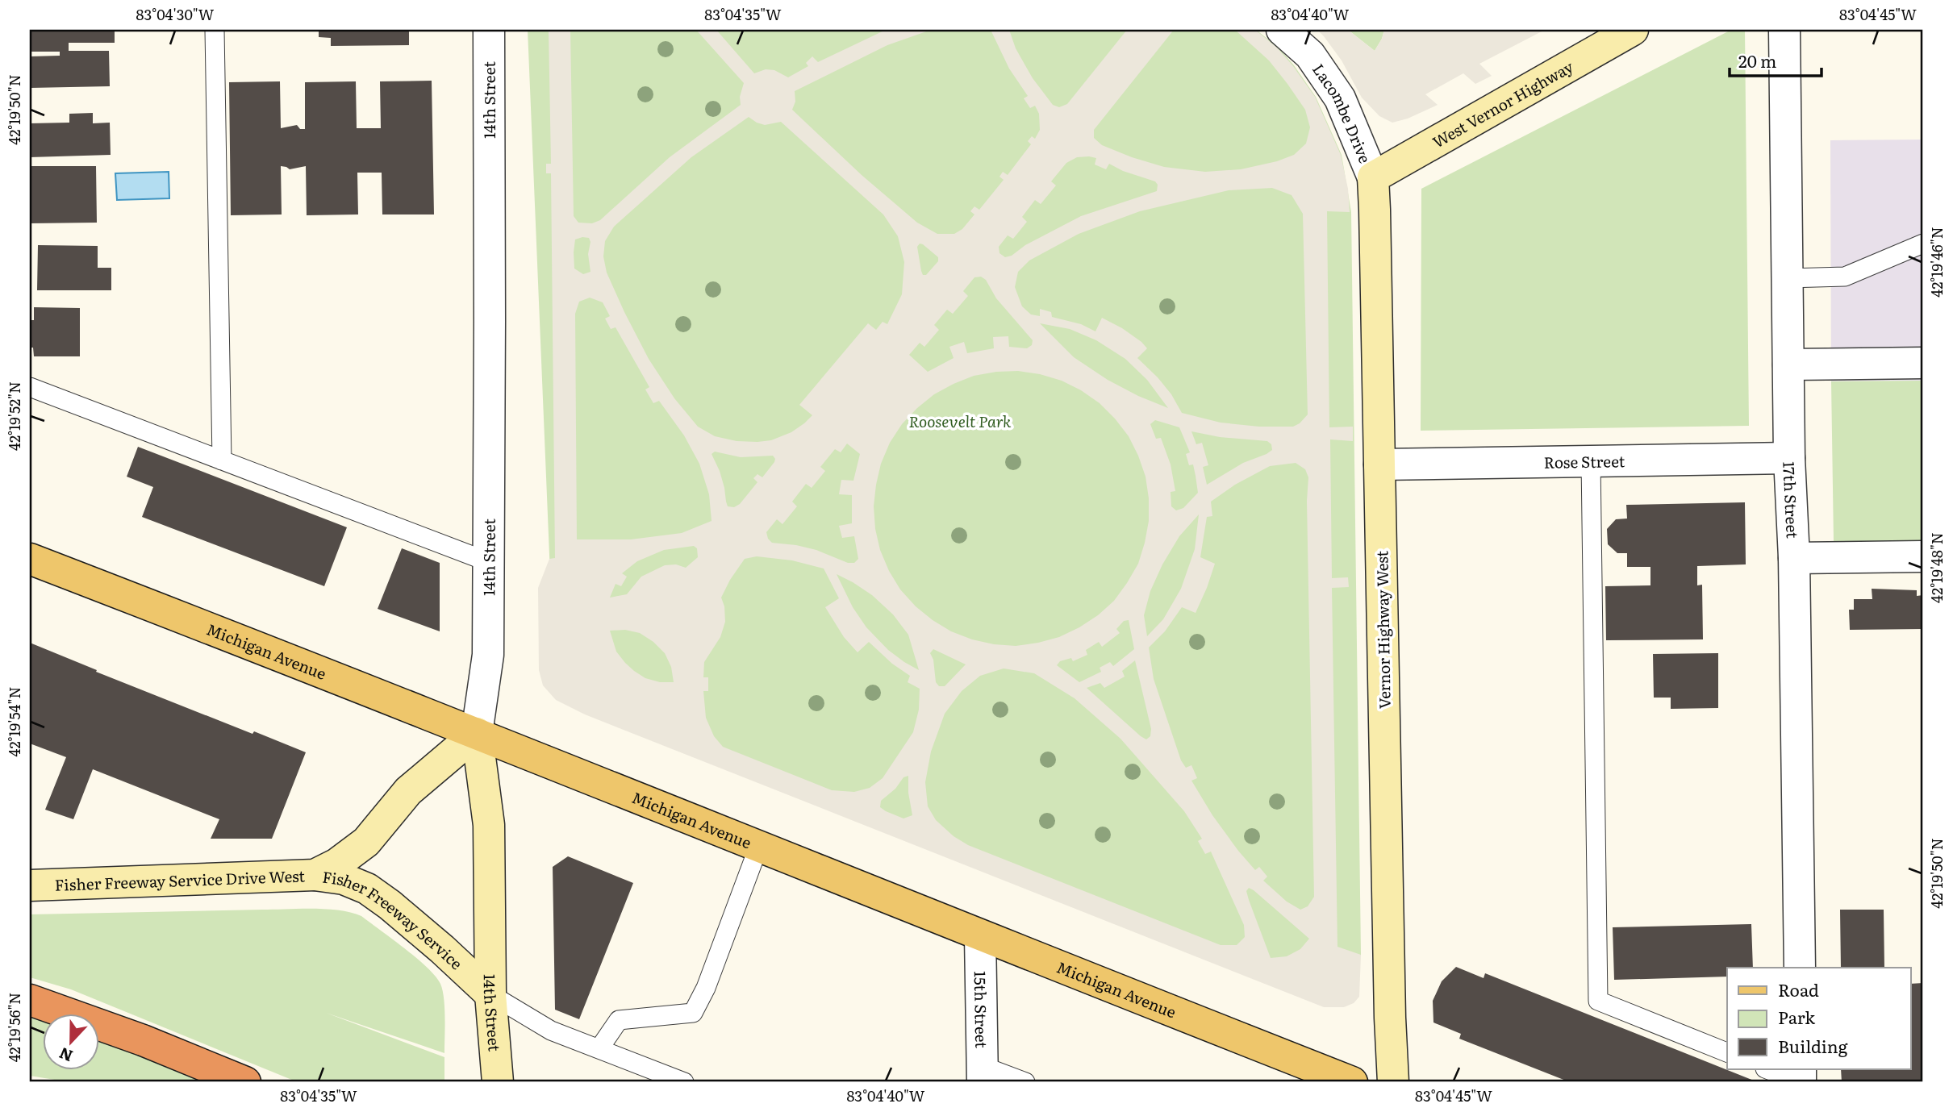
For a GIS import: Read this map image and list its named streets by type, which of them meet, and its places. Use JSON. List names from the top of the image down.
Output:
{
  "streets": {
    "main road": ["Michigan Avenue"],
    "street": [
      "14th Street",
      "West Vernor Highway",
      "Lacombe Drive",
      "Rose Street",
      "17th Street",
      "Vernor Highway West",
      "Fisher Freeway Service Drive West",
      "Fisher Freeway Service",
      "15th Street"
    ]
  },
  "crossings": [
    ["14th Street", "Michigan Avenue"],
    ["14th Street", "Fisher Freeway Service Drive West"],
    ["14th Street", "Fisher Freeway Service"],
    ["West Vernor Highway", "Lacombe Drive"],
    ["West Vernor Highway", "Vernor Highway West"],
    ["Lacombe Drive", "Vernor Highway West"],
    ["Rose Street", "17th Street"],
    ["Rose Street", "Vernor Highway West"],
    ["Michigan Avenue", "Fisher Freeway Service Drive West"],
    ["Michigan Avenue", "15th Street"],
    ["Fisher Freeway Service Drive West", "Fisher Freeway Service"]
  ],
  "parks": ["Roosevelt Park"],
  "legend": ["Road", "Park", "Building"],
  "scale_bar": "20 m",
  "north": "bottom",
  "coordinates": [
    "83°04'30\"W",
    "83°04'35\"W",
    "83°04'40\"W",
    "83°04'45\"W",
    "42°19'50\"N",
    "42°19'46\"N",
    "42°19'52\"N",
    "42°19'48\"N",
    "42°19'54\"N",
    "42°19'56\"N"
  ]
}
